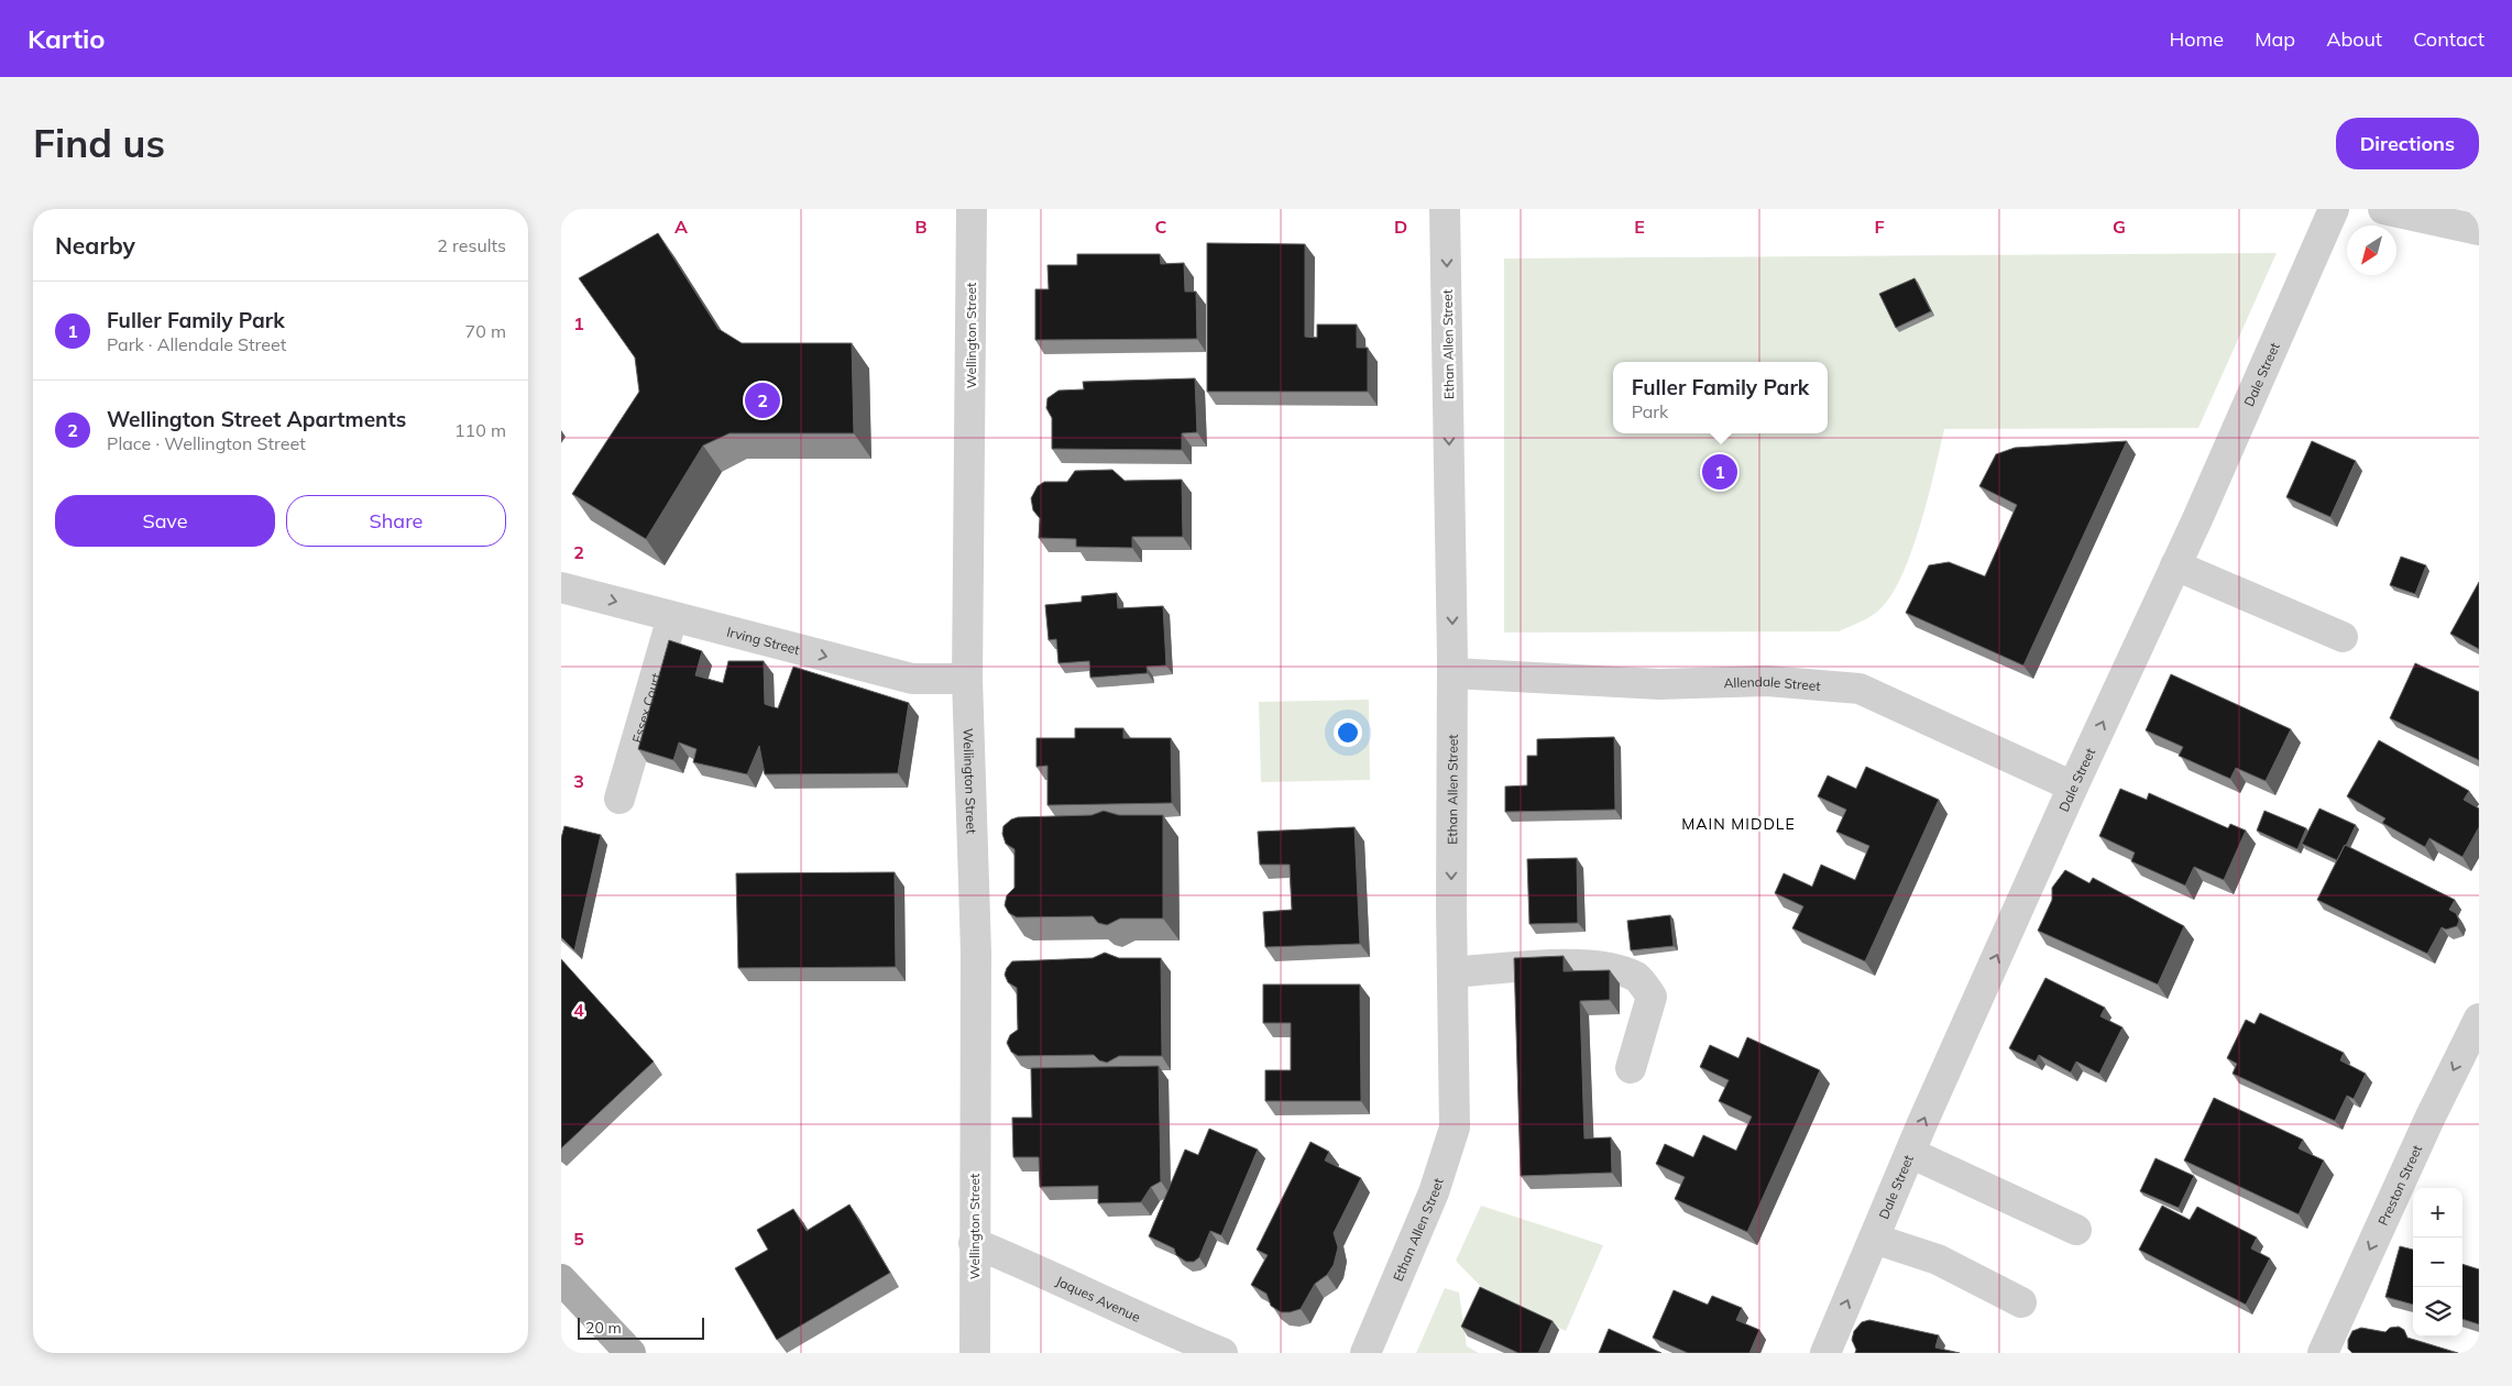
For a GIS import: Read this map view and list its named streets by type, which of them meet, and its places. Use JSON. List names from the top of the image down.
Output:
{
  "streets": {
    "street": [
      "Wellington Street",
      "Ethan Allen Street",
      "Dale Street",
      "Irving Street",
      "Allendale Street",
      "Essex Court",
      "Preston Street",
      "Jaques Avenue"
    ]
  },
  "crossings": [
    ["Wellington Street", "Irving Street"],
    ["Wellington Street", "Jaques Avenue"],
    ["Ethan Allen Street", "Allendale Street"],
    ["Dale Street", "Allendale Street"],
    ["Irving Street", "Essex Court"]
  ],
  "one_way": [
    "Ethan Allen Street",
    "Dale Street",
    "Irving Street",
    "Preston Street"
  ],
  "districts": ["MAIN MIDDLE"],
  "scale_bar": "20 m",
  "north": "bottom left",
  "page": {
    "header": "Kartio",
    "nav": [
      "Home",
      "Map",
      "About",
      "Contact"
    ],
    "buttons": [
      "Directions",
      ["Save", "Share"]
    ],
    "title": "Find us",
    "heading": ["Nearby", "2 results"],
    "list": [
      {
        "mark": "1",
        "name": "Fuller Family Park",
        "note": "Park · Allendale Street",
        "value": "70 m"
      },
      {
        "mark": "2",
        "name": "Wellington Street Apartments",
        "note": "Place · Wellington Street",
        "value": "110 m"
      }
    ],
    "popup": ["Fuller Family Park", "Park"],
    "pins": ["2", "1"],
    "map_buttons": ["+", "−"],
    "scale": "20 m"
  },
  "grid": {
    "columns": [
      "A",
      "B",
      "C",
      "D",
      "E",
      "F",
      "G"
    ],
    "rows": [
      "1",
      "2",
      "3",
      "4",
      "5"
    ]
  }
}
